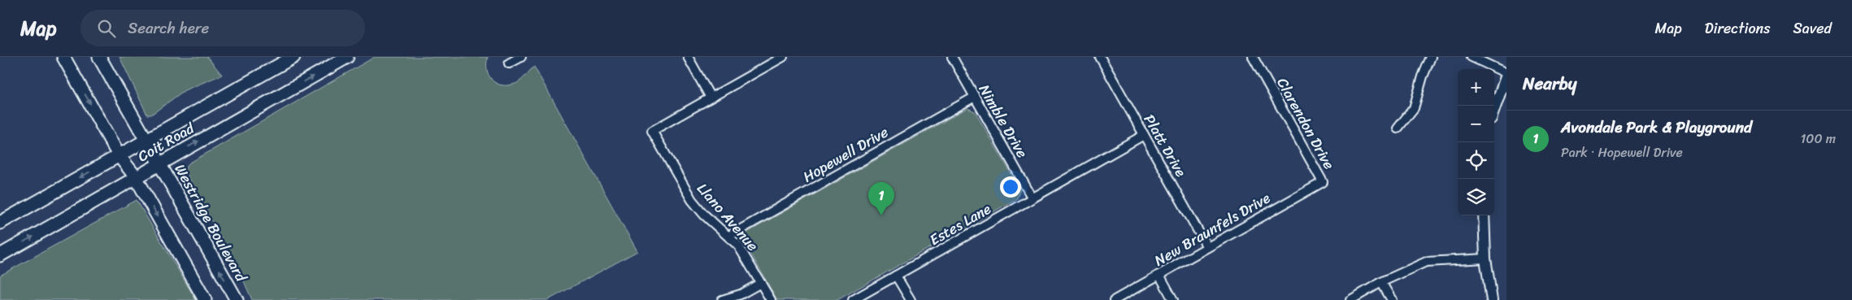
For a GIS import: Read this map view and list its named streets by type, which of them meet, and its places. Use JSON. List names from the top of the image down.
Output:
{
  "streets": {
    "main road": ["Coit Road", "Westridge Boulevard"],
    "street": [
      "Nimble Drive",
      "Clarendon Drive",
      "Platt Drive",
      "Hopewell Drive",
      "Llano Avenue",
      "Estes Lane",
      "New Braunfels Drive"
    ]
  },
  "crossings": [
    ["Nimble Drive", "Hopewell Drive"],
    ["Nimble Drive", "Estes Lane"],
    ["Clarendon Drive", "New Braunfels Drive"],
    ["Coit Road", "Westridge Boulevard"],
    ["Platt Drive", "Estes Lane"],
    ["Platt Drive", "New Braunfels Drive"],
    ["Hopewell Drive", "Llano Avenue"]
  ],
  "page": {
    "header": "Map",
    "search": "Search here",
    "nav": ["Map", "Directions", "Saved"],
    "heading": "Nearby",
    "map_buttons": ["+", "−"],
    "list": [
      {
        "mark": "1",
        "name": "Avondale Park & Playground",
        "note": "Park · Hopewell Drive",
        "value": "100 m"
      }
    ],
    "pins": "1"
  }
}
